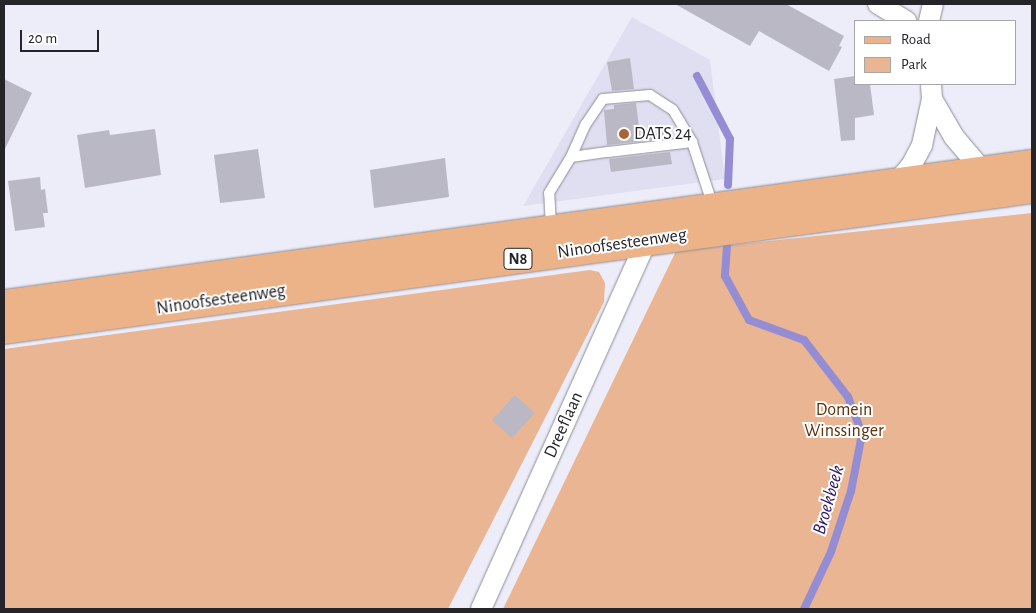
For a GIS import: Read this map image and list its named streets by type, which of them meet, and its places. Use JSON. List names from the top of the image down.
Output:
{
  "streets": {
    "main road": ["Ninoofsesteenweg", "N8"],
    "street": ["Dreeflaan"]
  },
  "crossings": [
    ["Ninoofsesteenweg", "Dreeflaan"]
  ],
  "water": ["Broekbeek"],
  "parks": ["Domein Winssinger"],
  "places": ["DATS 24"],
  "legend": ["Road", "Park"],
  "scale_bar": "20 m"
}
